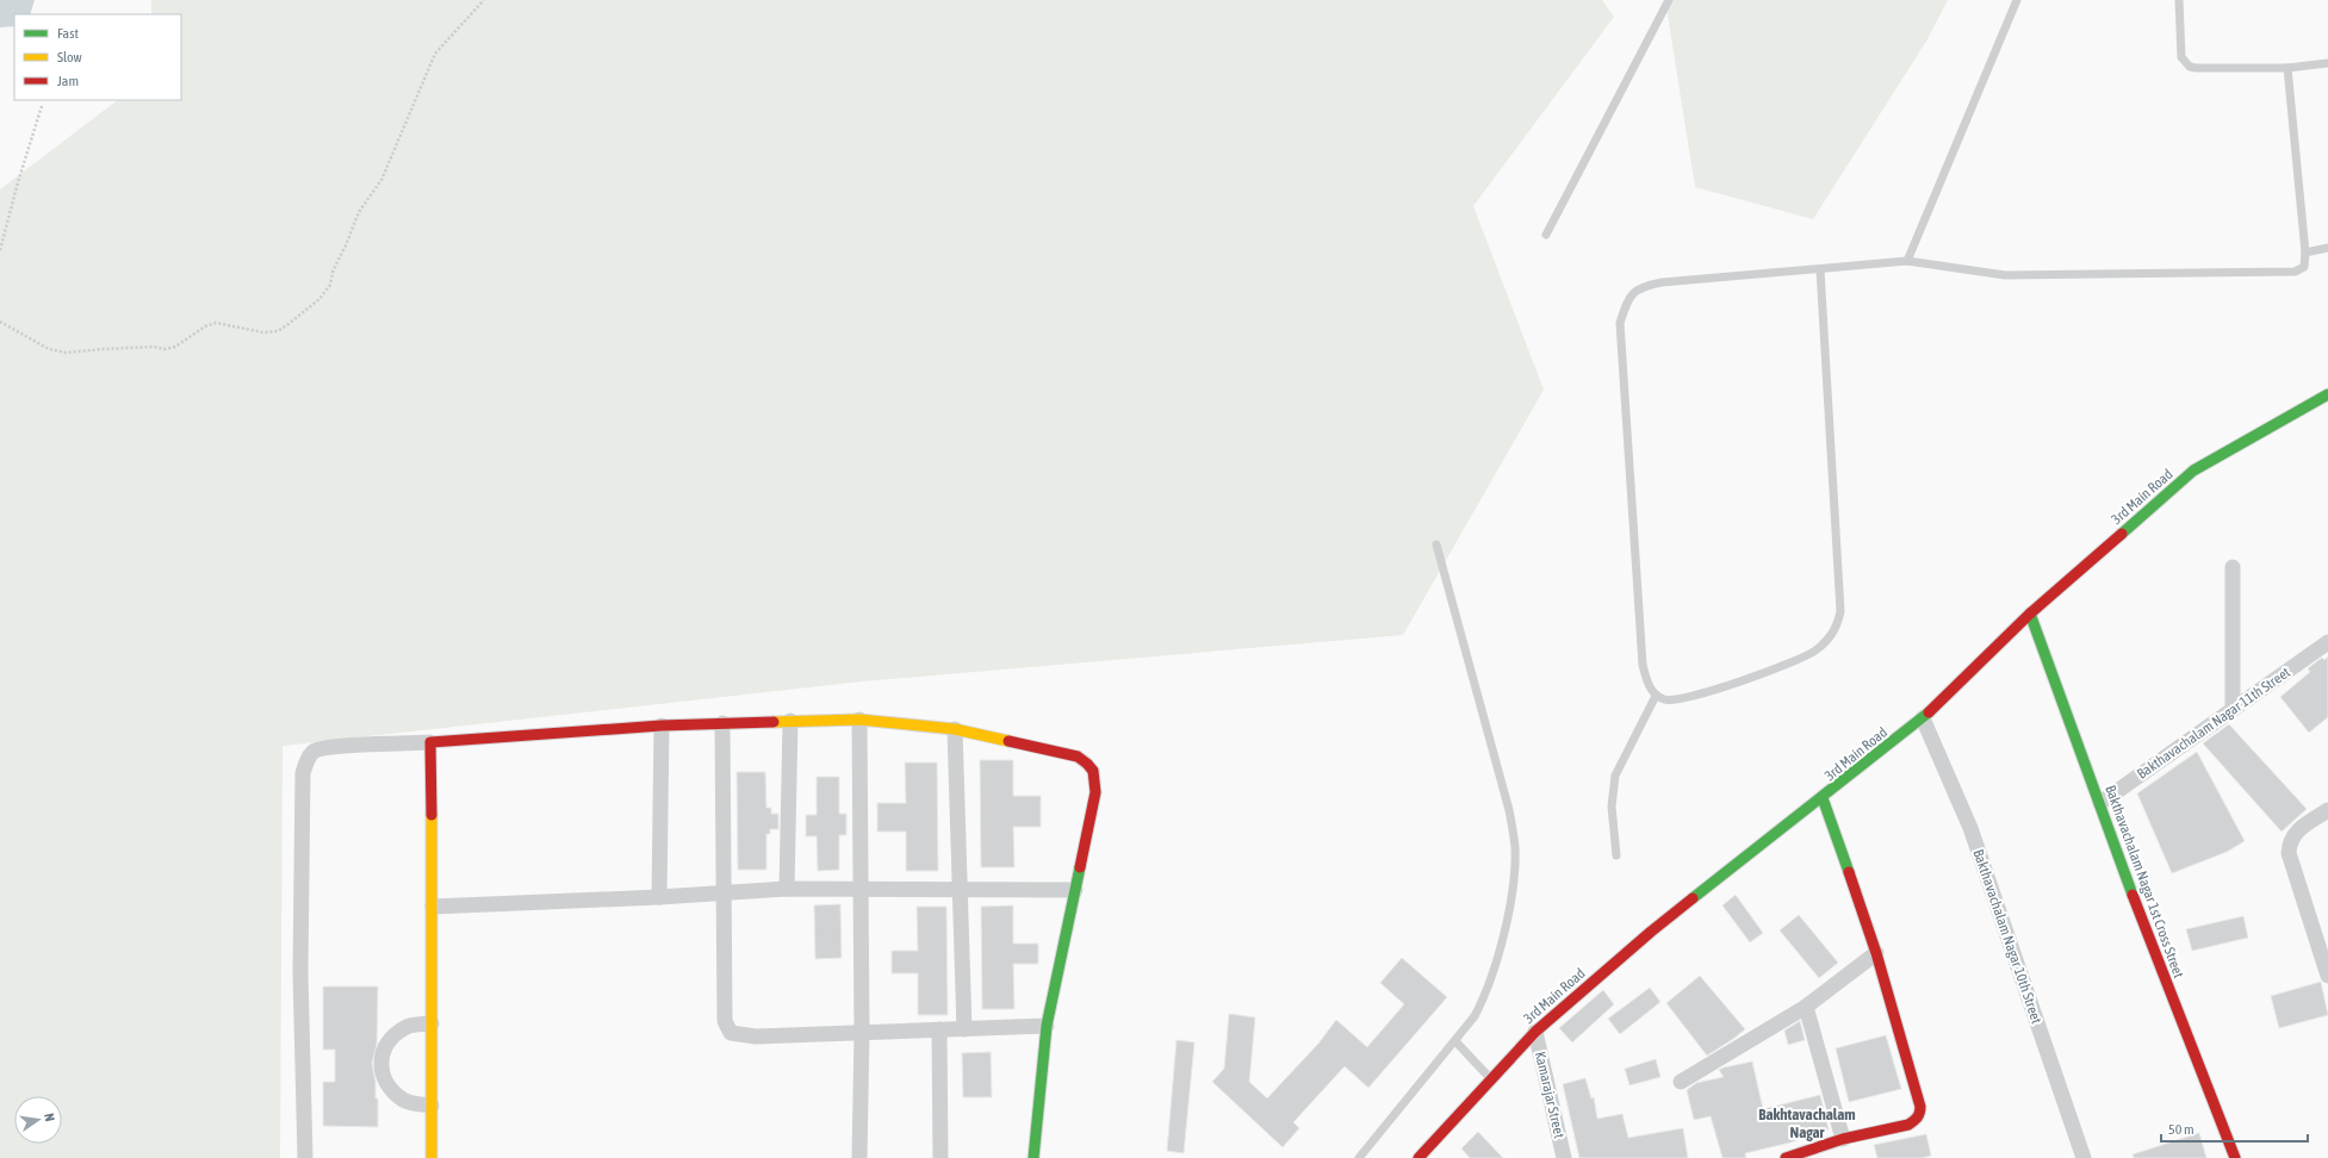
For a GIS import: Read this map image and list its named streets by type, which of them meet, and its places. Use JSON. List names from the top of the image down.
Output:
{
  "streets": {
    "street": [
      "3rd Main Road",
      "Bakthavachalam Nagar 11th Street",
      "Bakthavachalam Nagar 1st Cross Street",
      "Bakthavachalam Nagar 10th Street",
      "Kamarajar Street"
    ]
  },
  "crossings": [
    ["3rd Main Road", "Bakthavachalam Nagar 1st Cross Street"],
    ["3rd Main Road", "Bakthavachalam Nagar 10th Street"],
    ["3rd Main Road", "Kamarajar Street"],
    ["Bakthavachalam Nagar 11th Street", "Bakthavachalam Nagar 1st Cross Street"]
  ],
  "districts": ["Bakhtavachalam Nagar"],
  "legend": ["Fast", "Slow", "Jam"],
  "scale_bar": "50 m",
  "north": "right"
}
